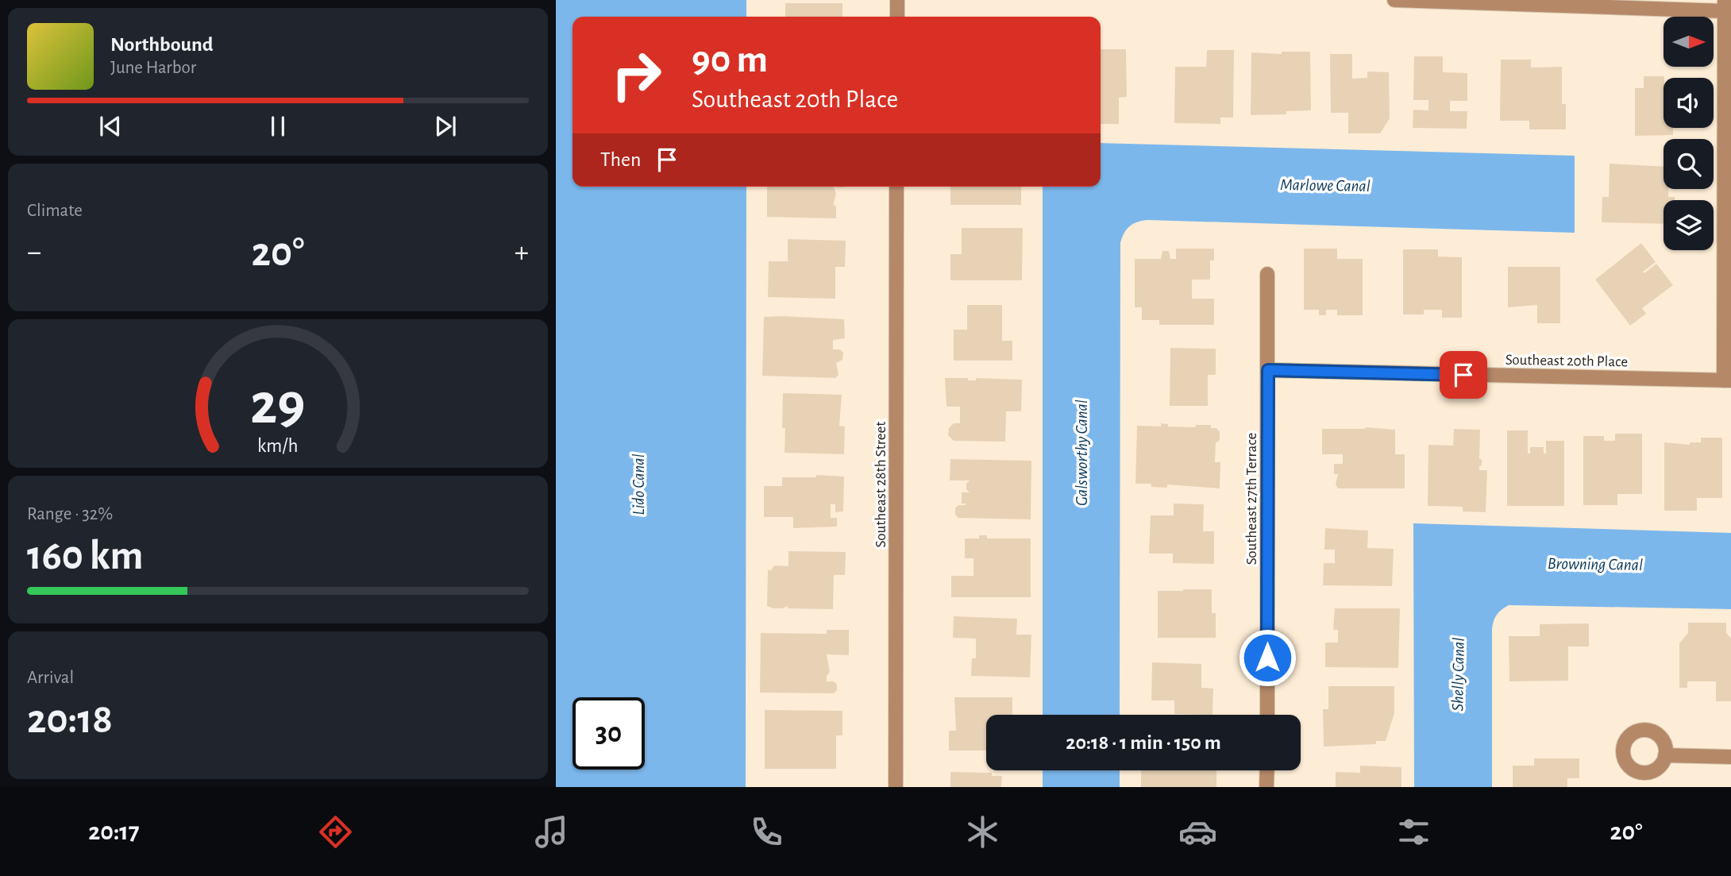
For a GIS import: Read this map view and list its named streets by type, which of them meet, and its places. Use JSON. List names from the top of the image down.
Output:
{
  "streets": {
    "street": ["Southeast 20th Place", "Southeast 28th Street", "Southeast 27th Terrace"]
  },
  "crossings": [
    ["Southeast 20th Place", "Southeast 27th Terrace"]
  ],
  "water": [
    "Marlowe Canal",
    "Galsworthy Canal",
    "Lido Canal",
    "Browning Canal",
    "Shelly Canal"
  ],
  "north": "right",
  "page": {
    "turn": ["90 m", "Southeast 20th Place"],
    "song": ["Northbound", "June Harbor"],
    "then": "Then",
    "tile": [
      "Climate",
      ["Range · 32%", "160 km"],
      ["Arrival", "20:18"]
    ],
    "heat": ["−", "20°", "+"],
    "limit": "30",
    "trip": "20:18 · 1 min · 150 m",
    "tabs": ["20:17", "20°"],
    "gauge": ["29", "km/h"]
  }
}
